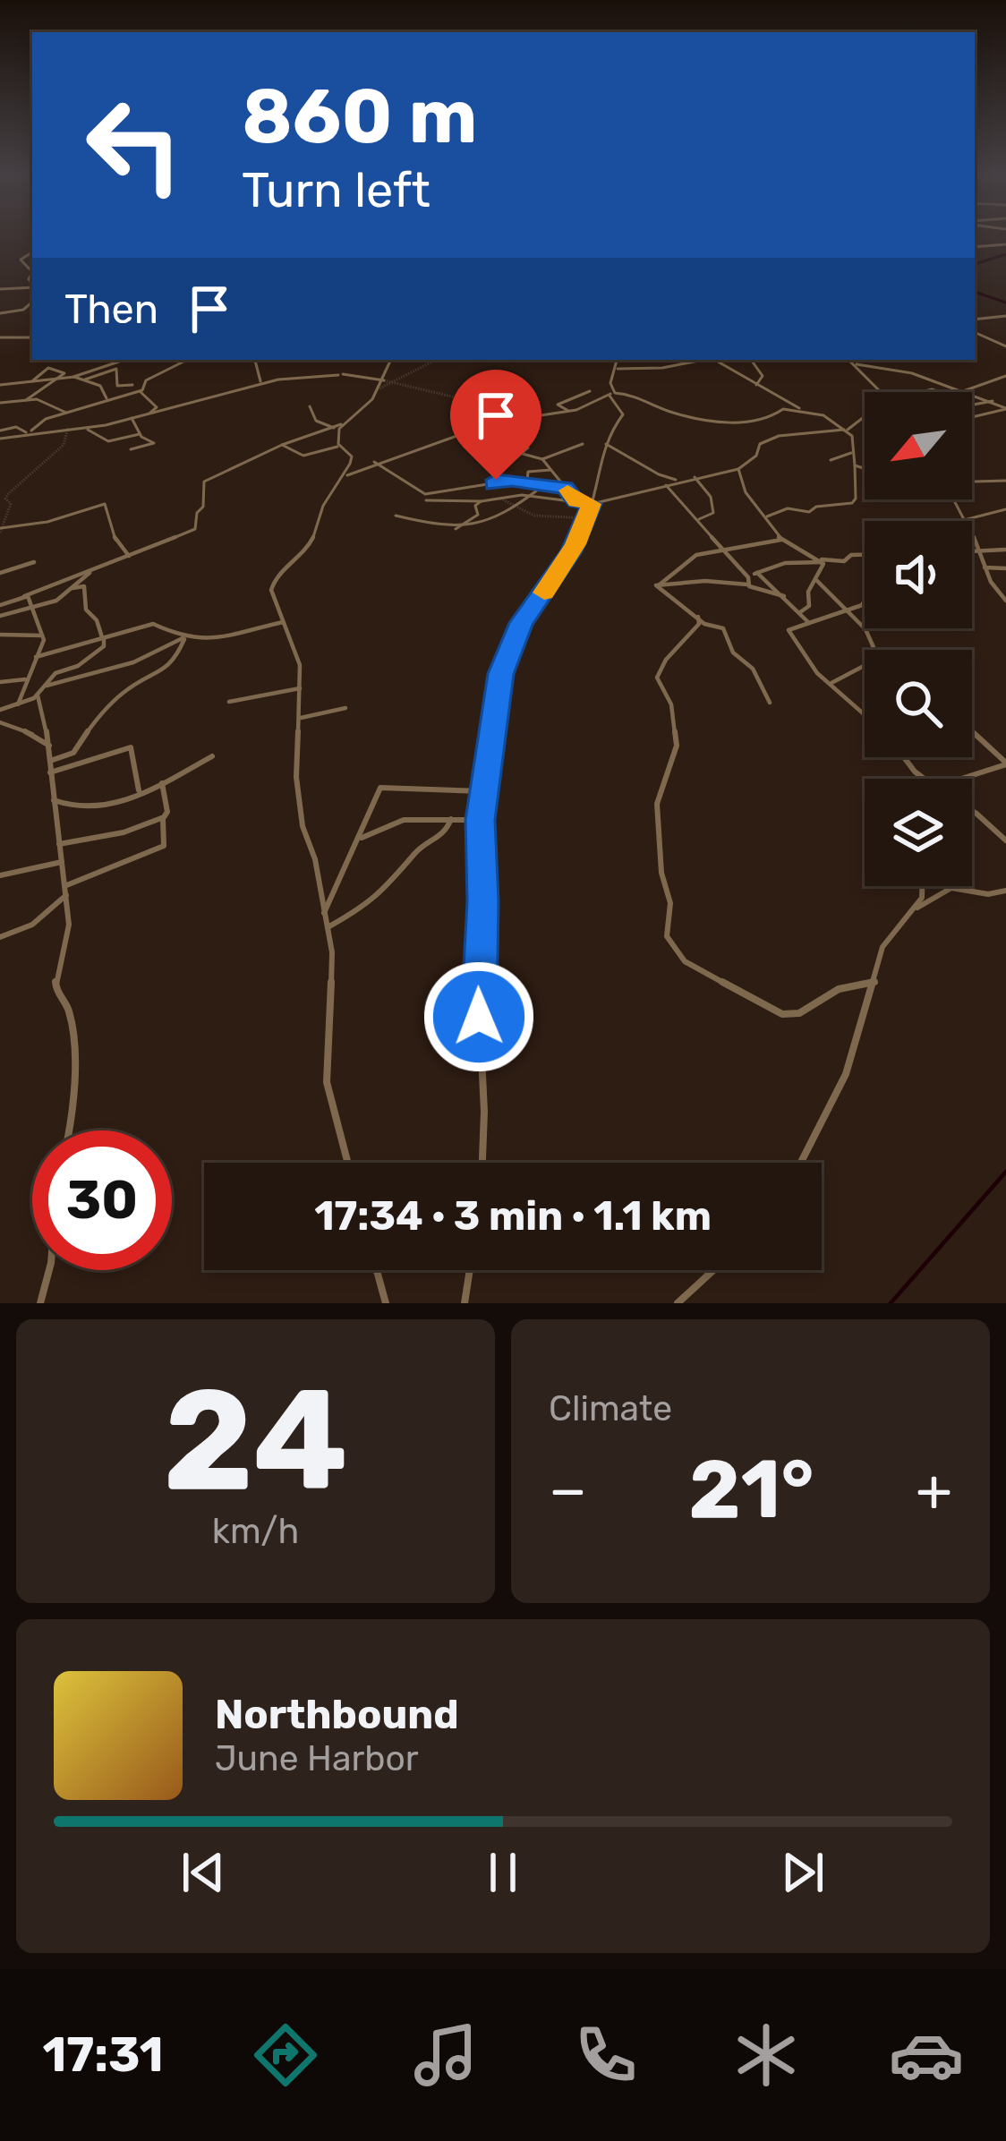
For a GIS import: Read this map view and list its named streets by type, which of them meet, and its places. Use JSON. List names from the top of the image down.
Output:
{
  "north": "bottom left",
  "page": {
    "turn": ["860 m", "Turn left"],
    "then": "Then",
    "limit": "30",
    "trip": "17:34 · 3 min · 1.1 km",
    "tile": [
      ["24", "km/h"],
      "Climate"
    ],
    "heat": ["−", "21°", "+"],
    "song": ["Northbound", "June Harbor"],
    "tabs": "17:31"
  }
}
